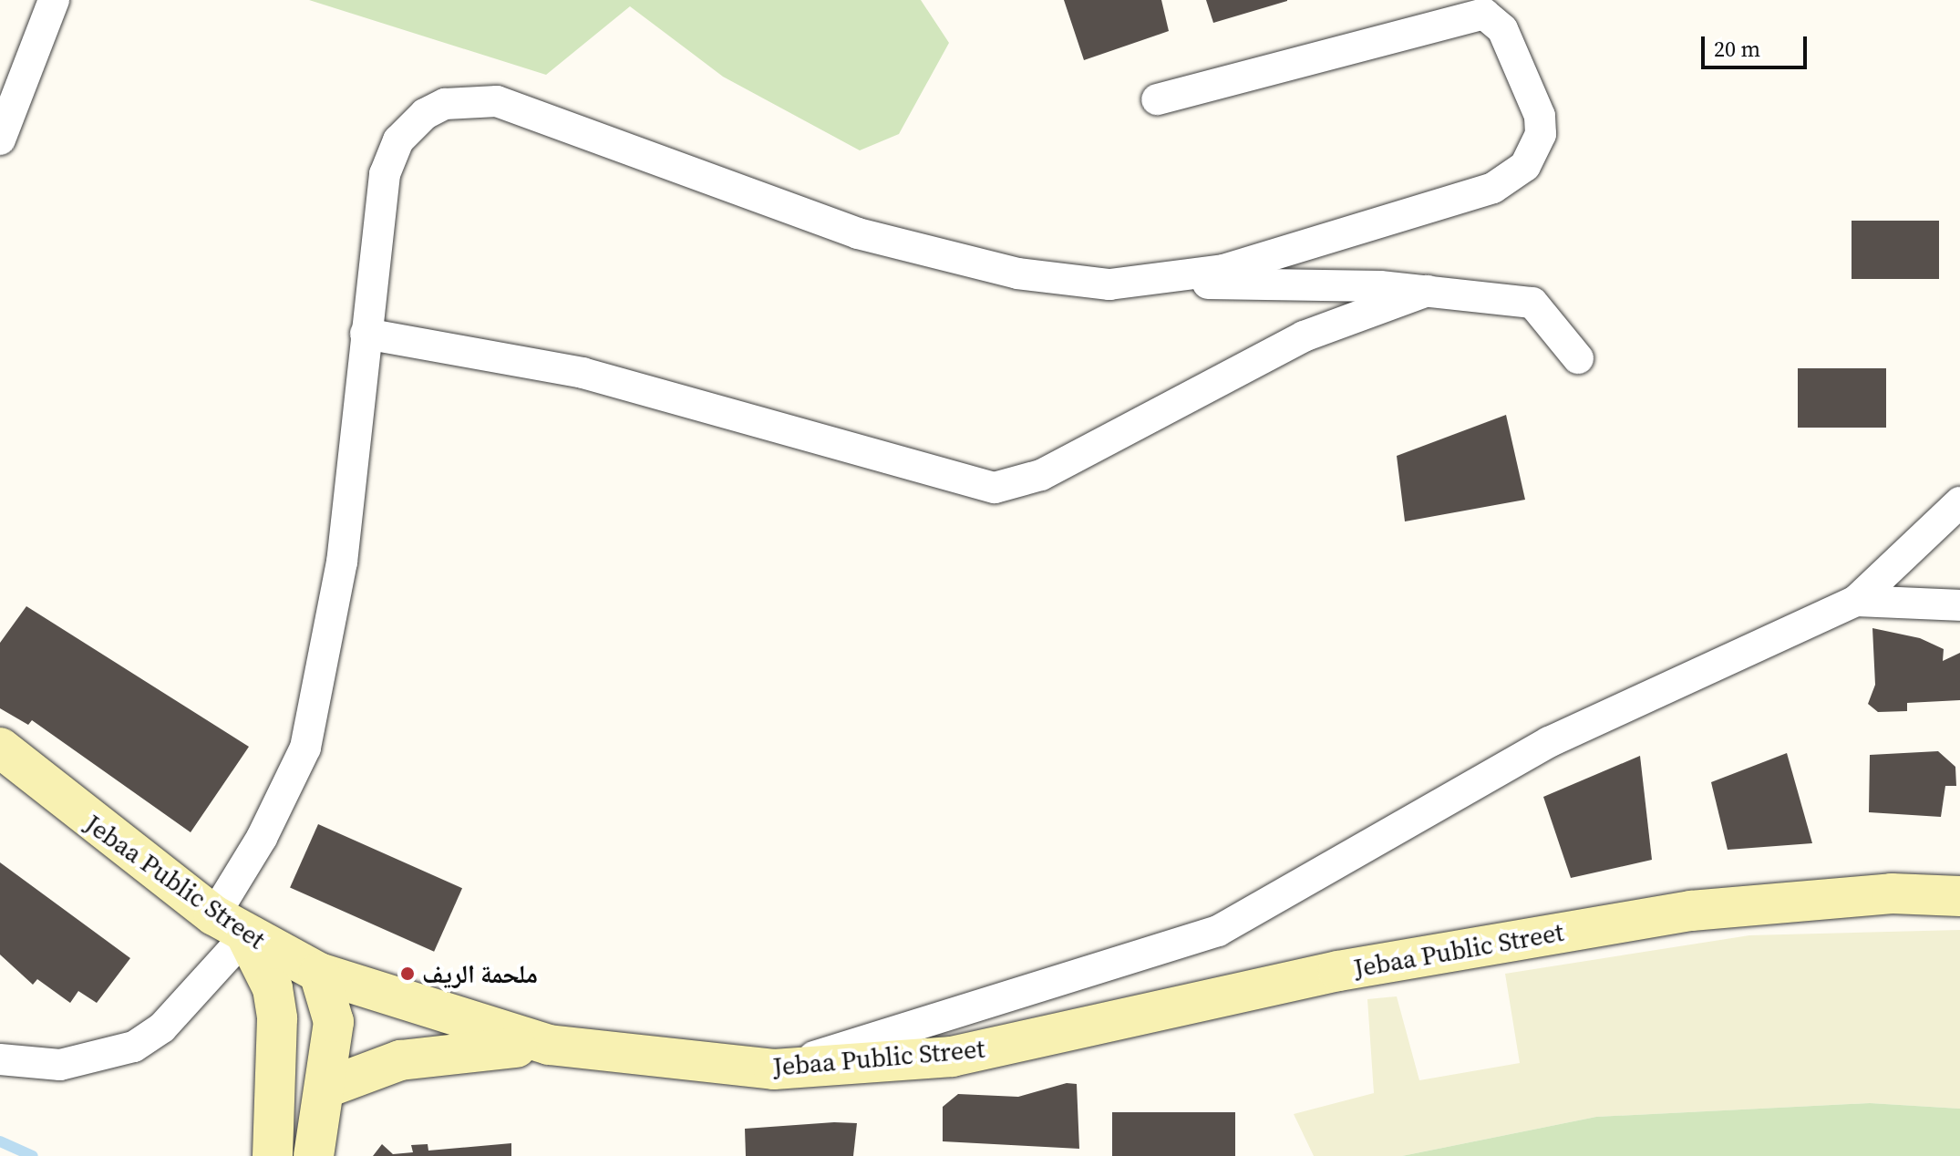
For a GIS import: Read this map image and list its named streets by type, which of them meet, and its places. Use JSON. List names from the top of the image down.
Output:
{
  "streets": {
    "main road": ["Jebaa Public Street"]
  },
  "places": ["ملحمة الريف"],
  "scale_bar": "20 m"
}
